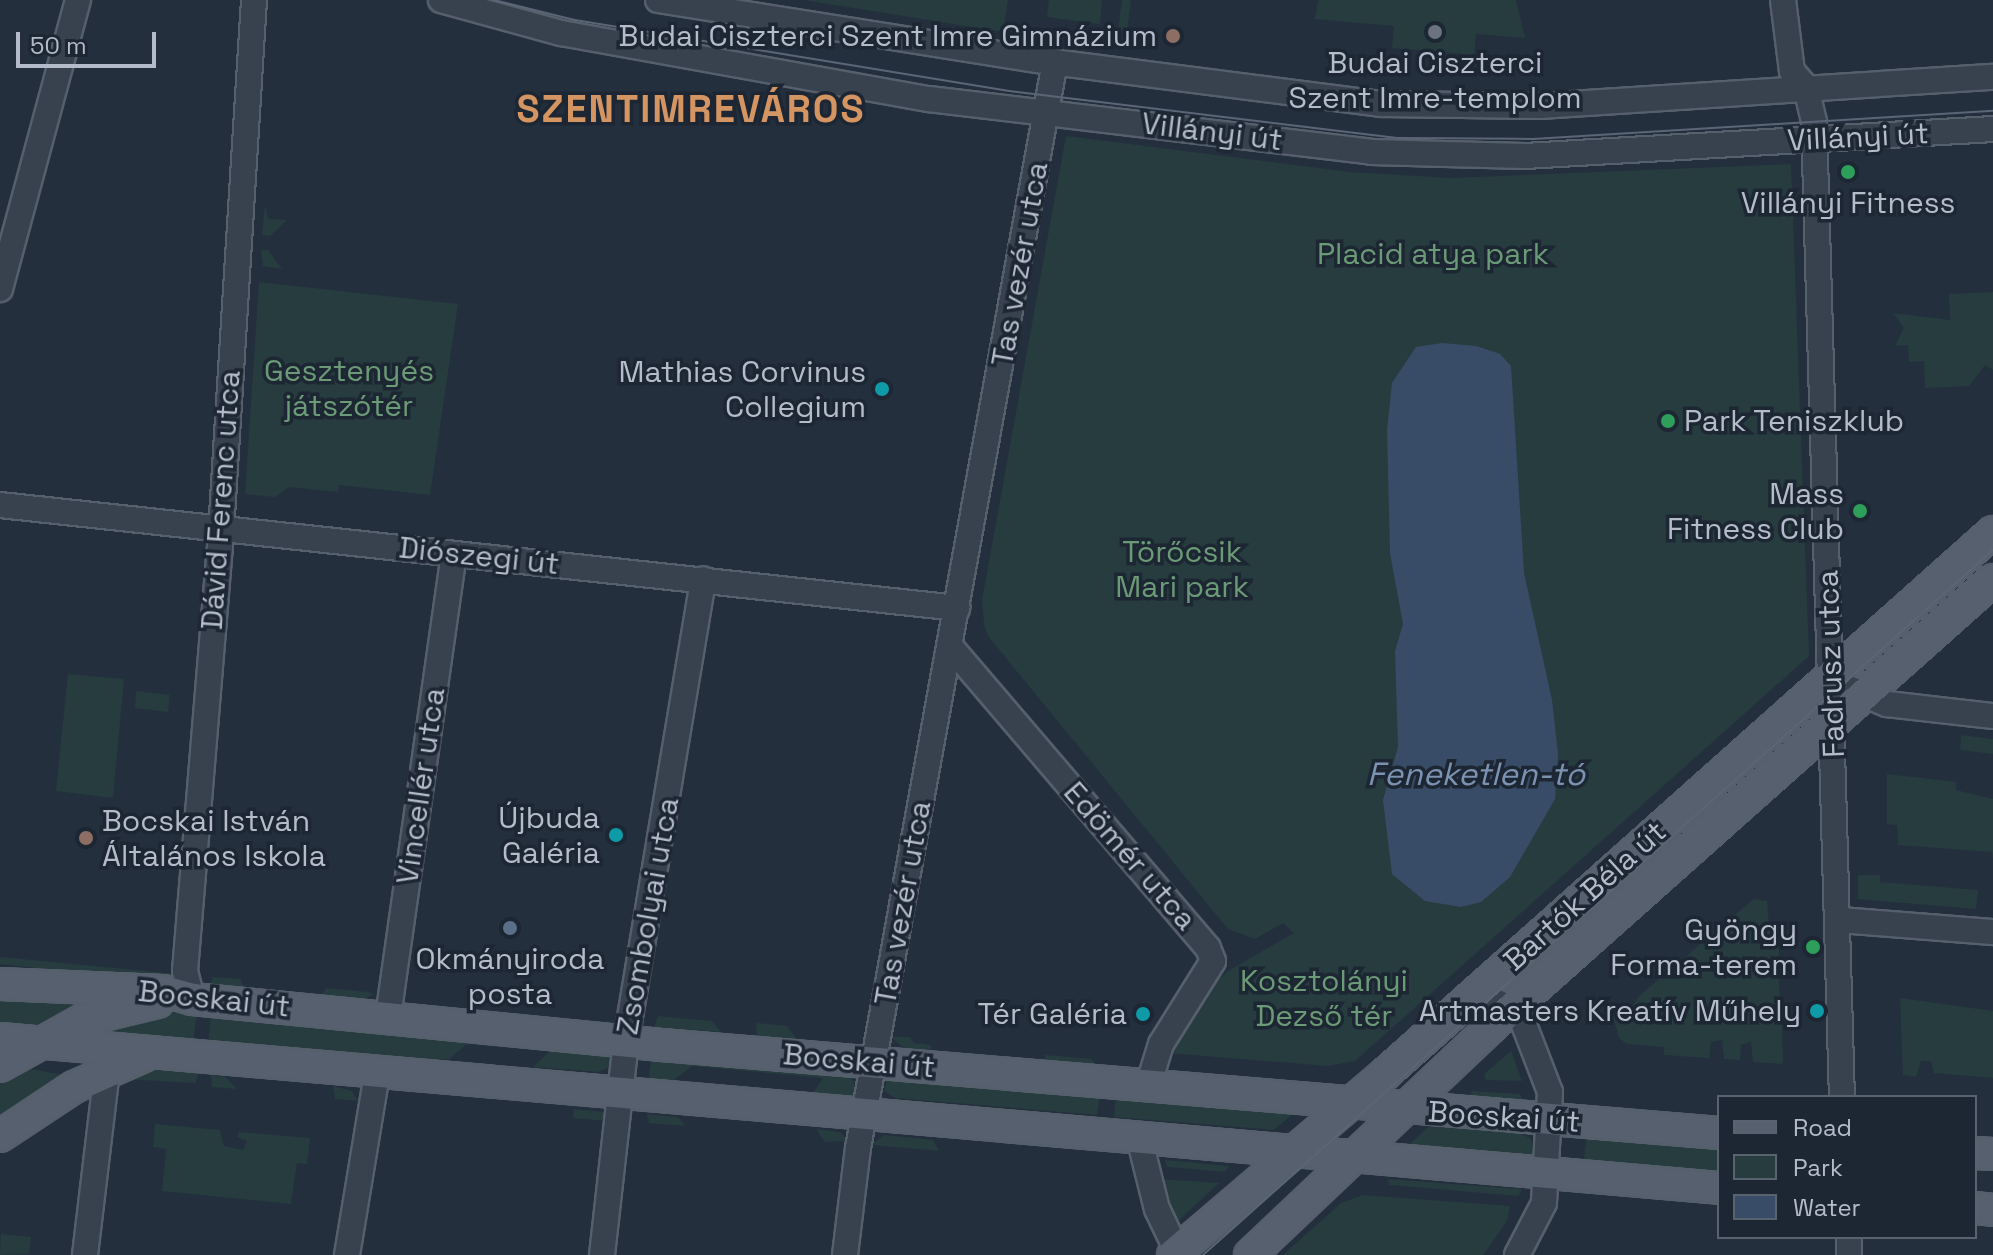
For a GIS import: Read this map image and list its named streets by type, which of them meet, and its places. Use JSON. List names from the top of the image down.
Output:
{
  "streets": {
    "main road": ["Bartók Béla út", "Bocskai út"],
    "street": [
      "Villányi út",
      "Tas vezér utca",
      "Dávid Ferenc utca",
      "Diószegi út",
      "Fadrusz utca",
      "Vincellér utca",
      "Edömér utca",
      "Zsombolyai utca"
    ]
  },
  "crossings": [
    ["Villányi út", "Tas vezér utca"],
    ["Villányi út", "Fadrusz utca"],
    ["Tas vezér utca", "Diószegi út"],
    ["Tas vezér utca", "Edömér utca"],
    ["Tas vezér utca", "Bocskai út"],
    ["Dávid Ferenc utca", "Diószegi út"],
    ["Dávid Ferenc utca", "Bocskai út"],
    ["Diószegi út", "Vincellér utca"],
    ["Diószegi út", "Zsombolyai utca"],
    ["Fadrusz utca", "Bartók Béla út"],
    ["Vincellér utca", "Bocskai út"],
    ["Edömér utca", "Bocskai út"],
    ["Bartók Béla út", "Bocskai út"],
    ["Zsombolyai utca", "Bocskai út"]
  ],
  "districts": ["SZENTIMREVÁROS"],
  "water": ["Feneketlen-tó"],
  "parks": [
    "Placid atya park",
    "Gesztenyés játszótér",
    "Törőcsik Mari park",
    "Kosztolányi Dezső tér"
  ],
  "places": [
    "Budai Ciszterci Szent Imre-templom",
    "Budai Ciszterci Szent Imre Gimnázium",
    "Villányi Fitness",
    "Mathias Corvinus Collegium",
    "Park Teniszklub",
    "Mass Fitness Club",
    "Újbuda Galéria",
    "Bocskai István Általános Iskola",
    "Okmányiroda posta",
    "Gyöngy Forma-terem",
    "Artmasters Kreatív Műhely",
    "Tér Galéria"
  ],
  "legend": ["Road", "Park", "Water"],
  "scale_bar": "50 m"
}
